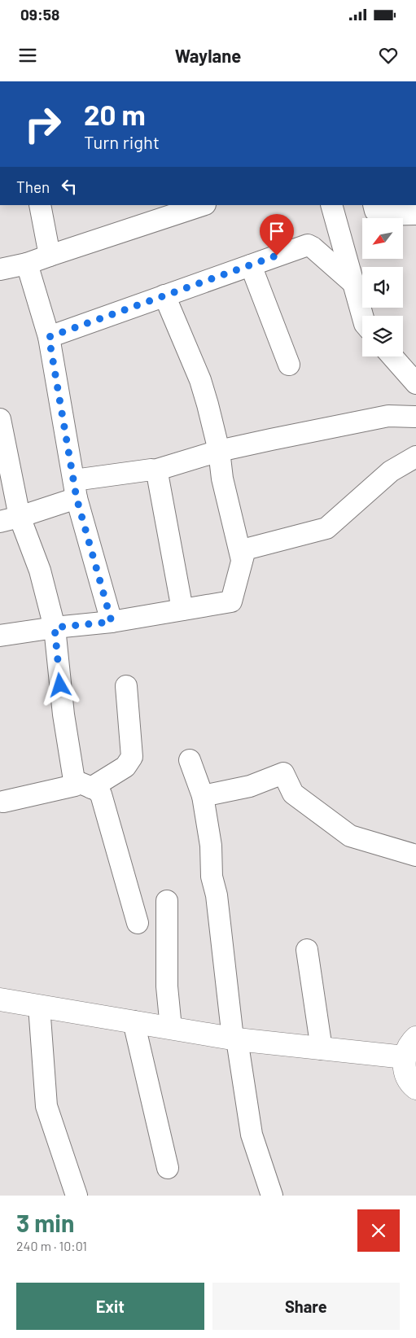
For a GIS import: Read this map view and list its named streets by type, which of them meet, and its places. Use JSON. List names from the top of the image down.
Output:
{
  "north": "bottom left",
  "page": {
    "status": "09:58",
    "header": "Waylane",
    "turn": ["20 m", "Turn right"],
    "then": "Then",
    "heading": ["3 min", "240 m · 10:01"],
    "buttons": ["Exit", "Share"]
  }
}
